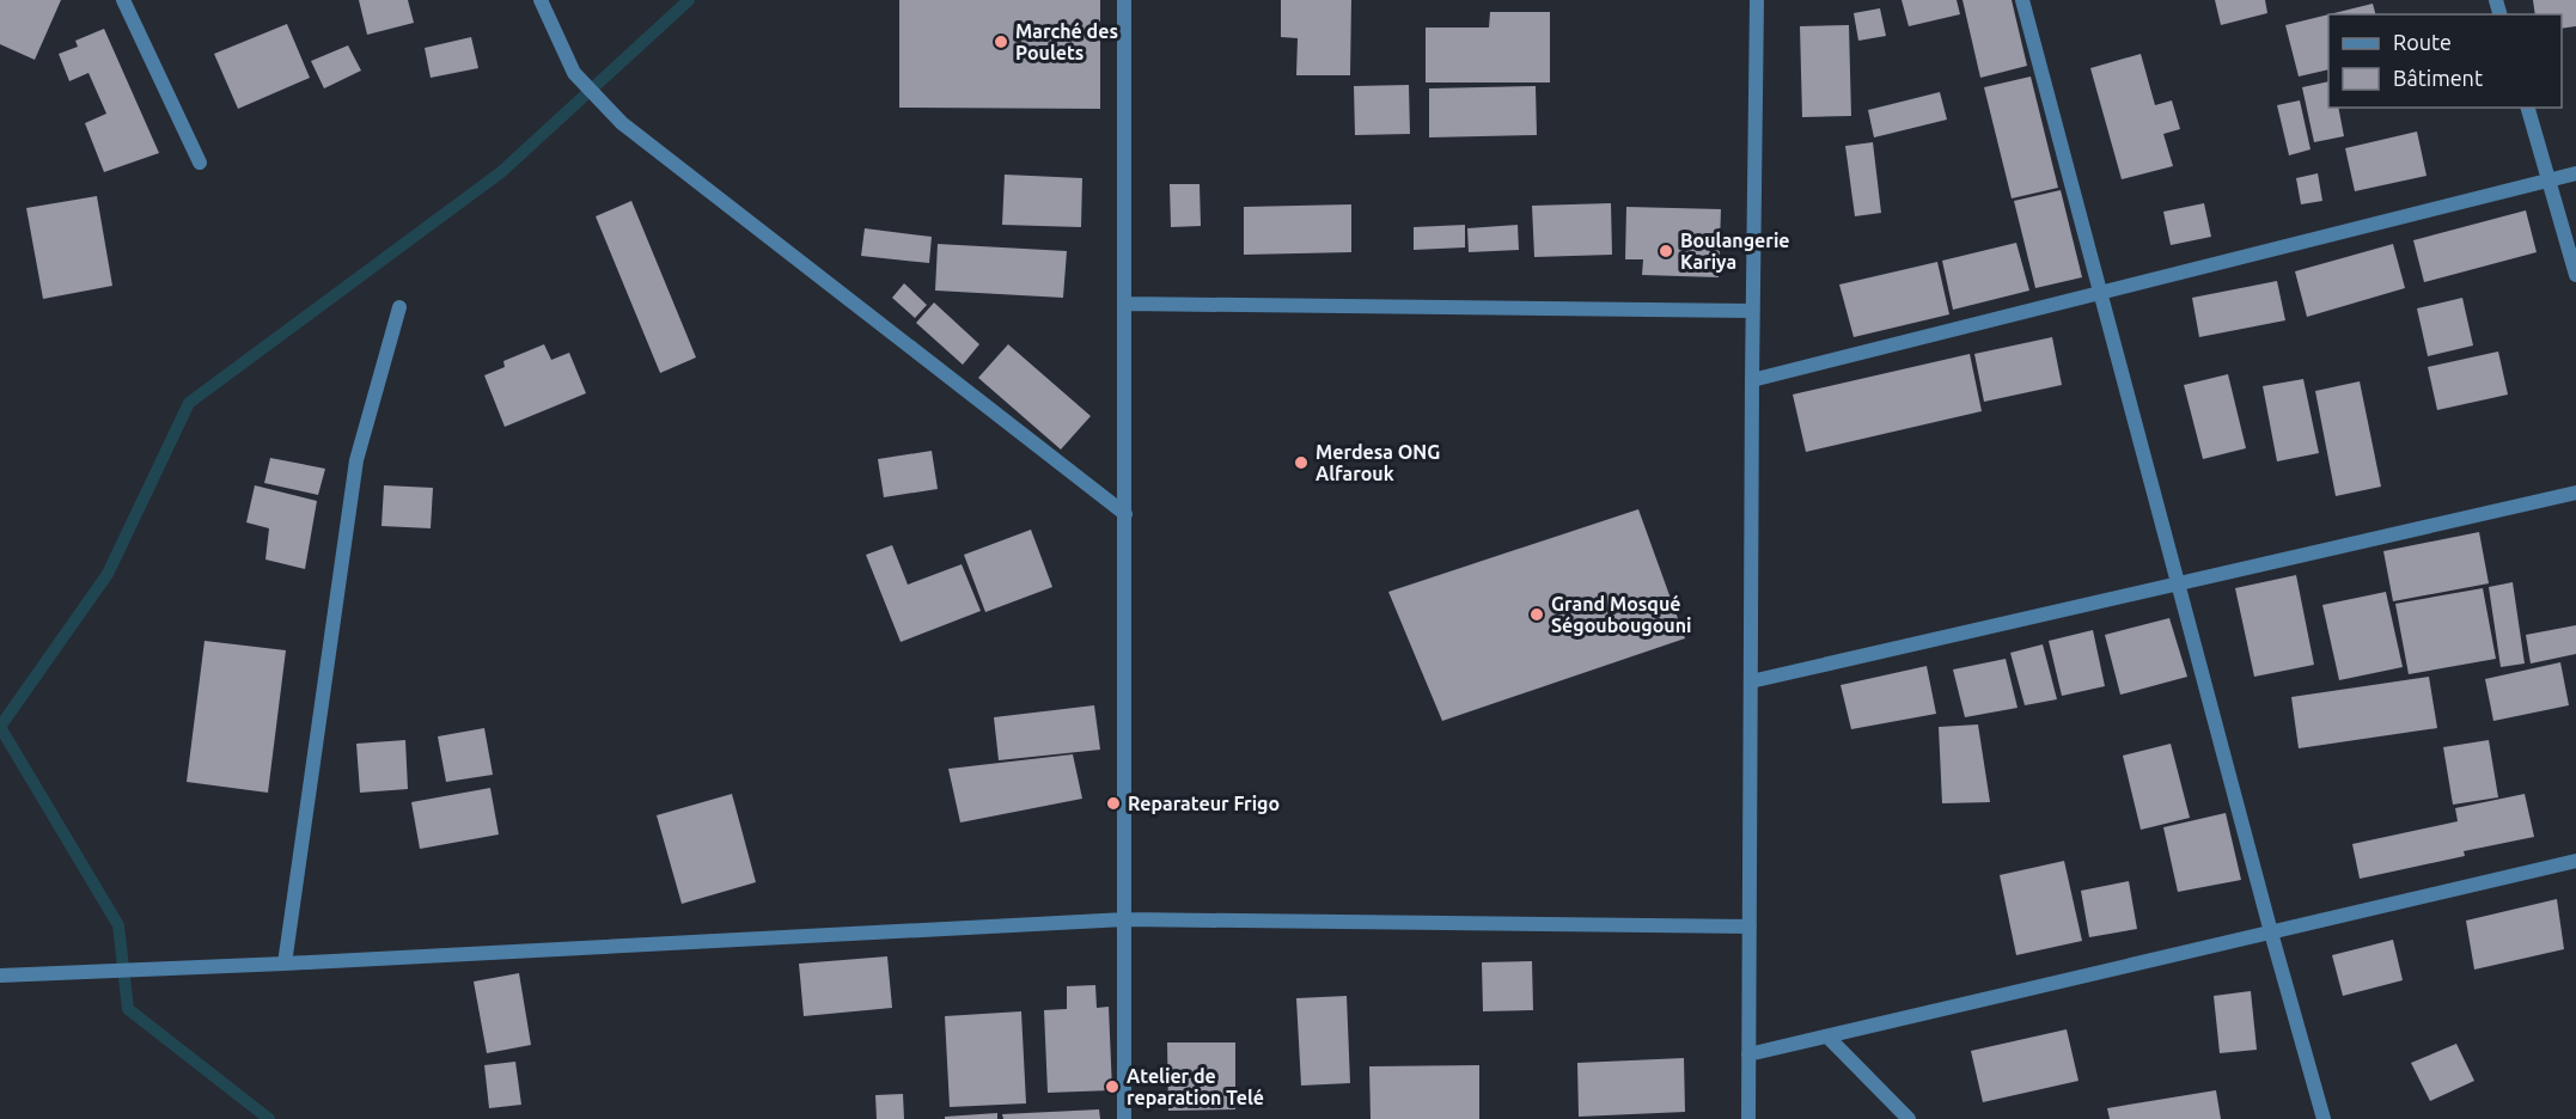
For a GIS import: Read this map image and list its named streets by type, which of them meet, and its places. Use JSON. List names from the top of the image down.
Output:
{
  "places": [
    "Marché des Poulets",
    "Boulangerie Kariya",
    "Merdesa ONG Alfarouk",
    "Grand Mosqué Ségoubougouni",
    "Reparateur Frigo",
    "Atelier de reparation Telé"
  ],
  "legend": ["Route", "Bâtiment"]
}
